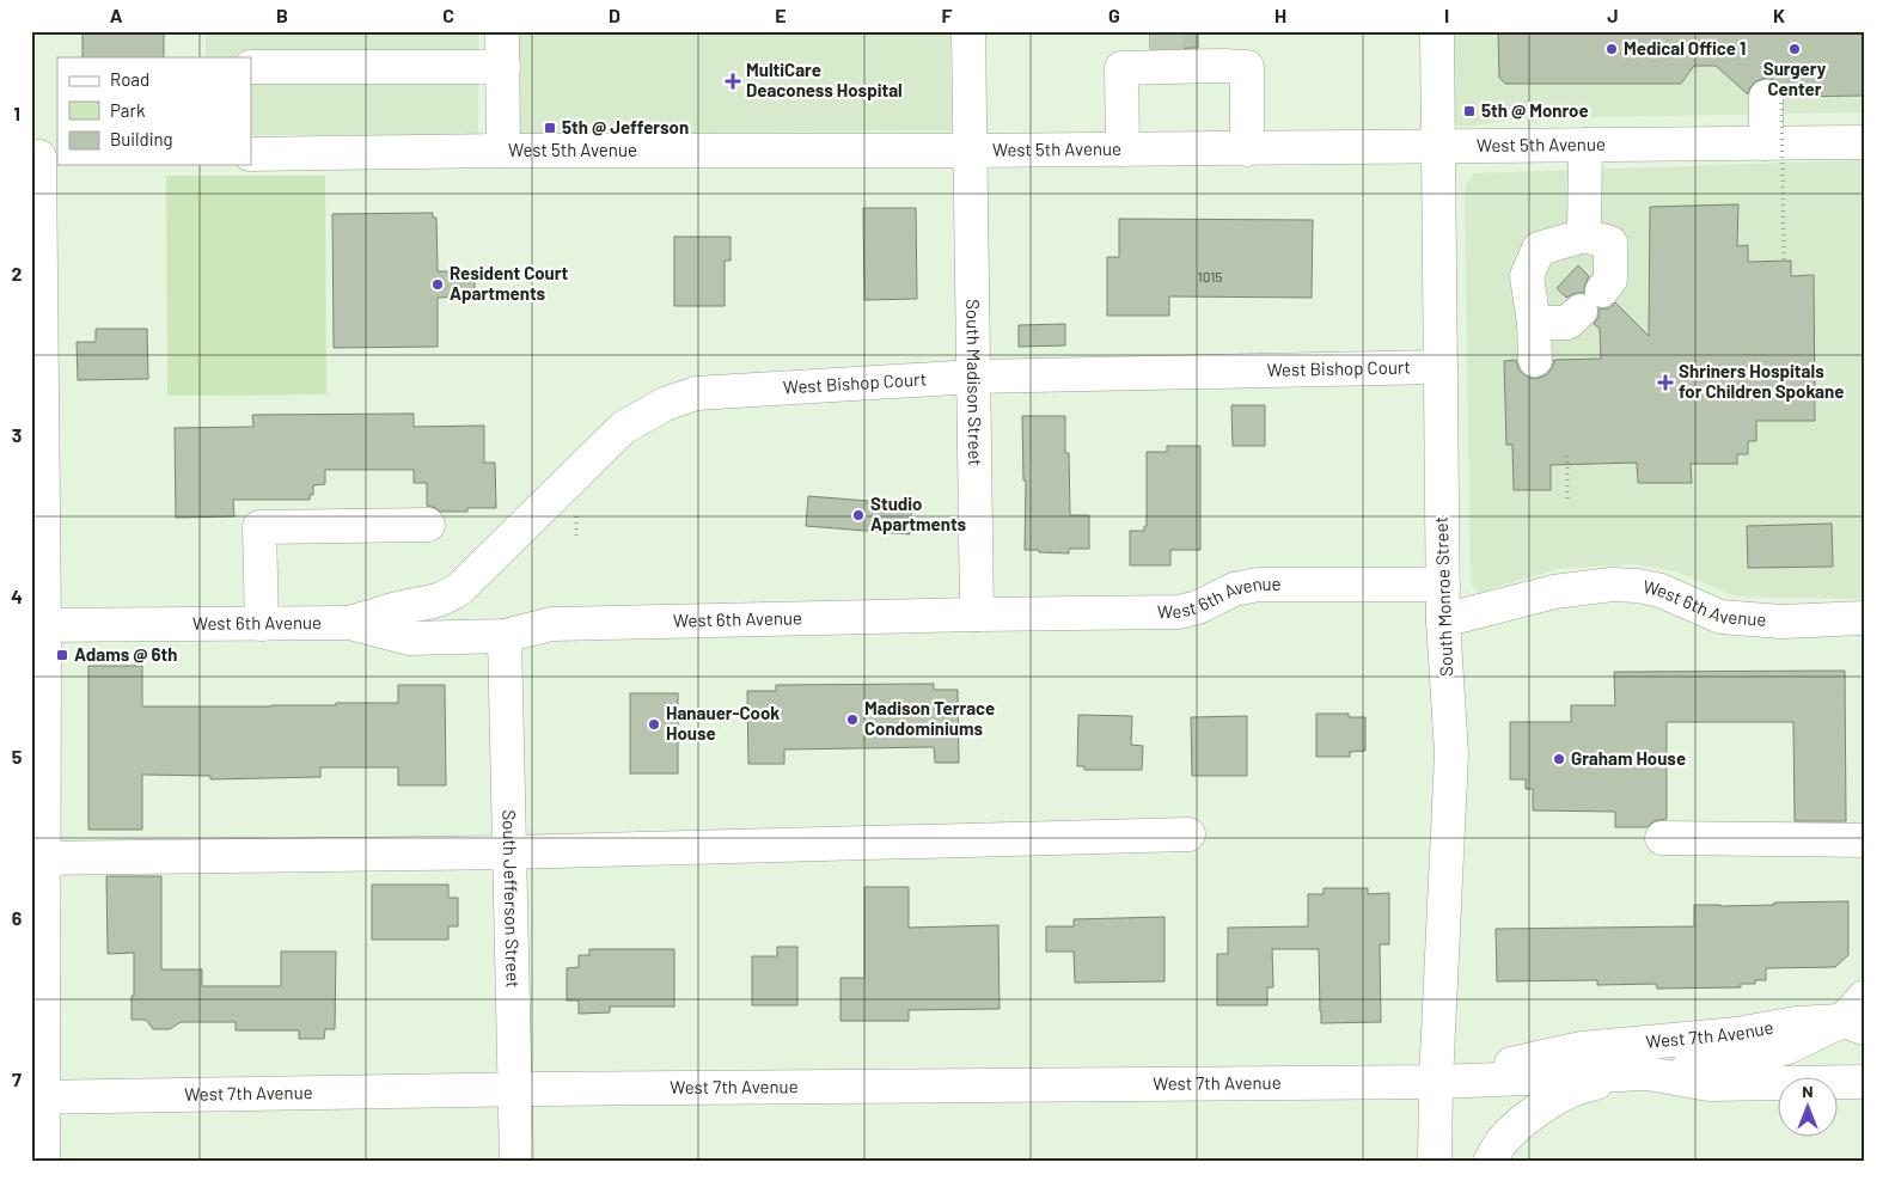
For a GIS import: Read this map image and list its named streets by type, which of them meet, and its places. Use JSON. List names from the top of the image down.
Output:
{
  "streets": {
    "street": [
      "West 5th Avenue",
      "West Bishop Court",
      "South Madison Street",
      "South Monroe Street",
      "West 6th Avenue",
      "South Jefferson Street",
      "West 7th Avenue"
    ]
  },
  "crossings": [
    ["West 5th Avenue", "South Madison Street"],
    ["West 5th Avenue", "South Monroe Street"],
    ["West Bishop Court", "South Madison Street"],
    ["West Bishop Court", "South Monroe Street"],
    ["West Bishop Court", "West 6th Avenue"],
    ["South Madison Street", "West 6th Avenue"],
    ["South Monroe Street", "West 6th Avenue"],
    ["South Monroe Street", "West 7th Avenue"],
    ["West 6th Avenue", "South Jefferson Street"],
    ["South Jefferson Street", "West 7th Avenue"]
  ],
  "places": {
    "other": [
      "Medical Office 1",
      "Surgery Center",
      "Resident Court Apartments",
      "Studio Apartments",
      "Madison Terrace Condominiums",
      "Hanauer-Cook House",
      "Graham House"
    ],
    "health": ["MultiCare Deaconess Hospital", "Shriners Hospitals for Children Spokane"],
    "transit": ["5th @ Monroe", "5th @ Jefferson", "Adams @ 6th"]
  },
  "house_numbers": ["1015"],
  "legend": ["Road", "Park", "Building"],
  "north": "top",
  "grid": {
    "columns": [
      "A",
      "B",
      "C",
      "D",
      "E",
      "F",
      "G",
      "H",
      "I",
      "J",
      "K"
    ],
    "rows": [
      "1",
      "2",
      "3",
      "4",
      "5",
      "6",
      "7"
    ]
  }
}
